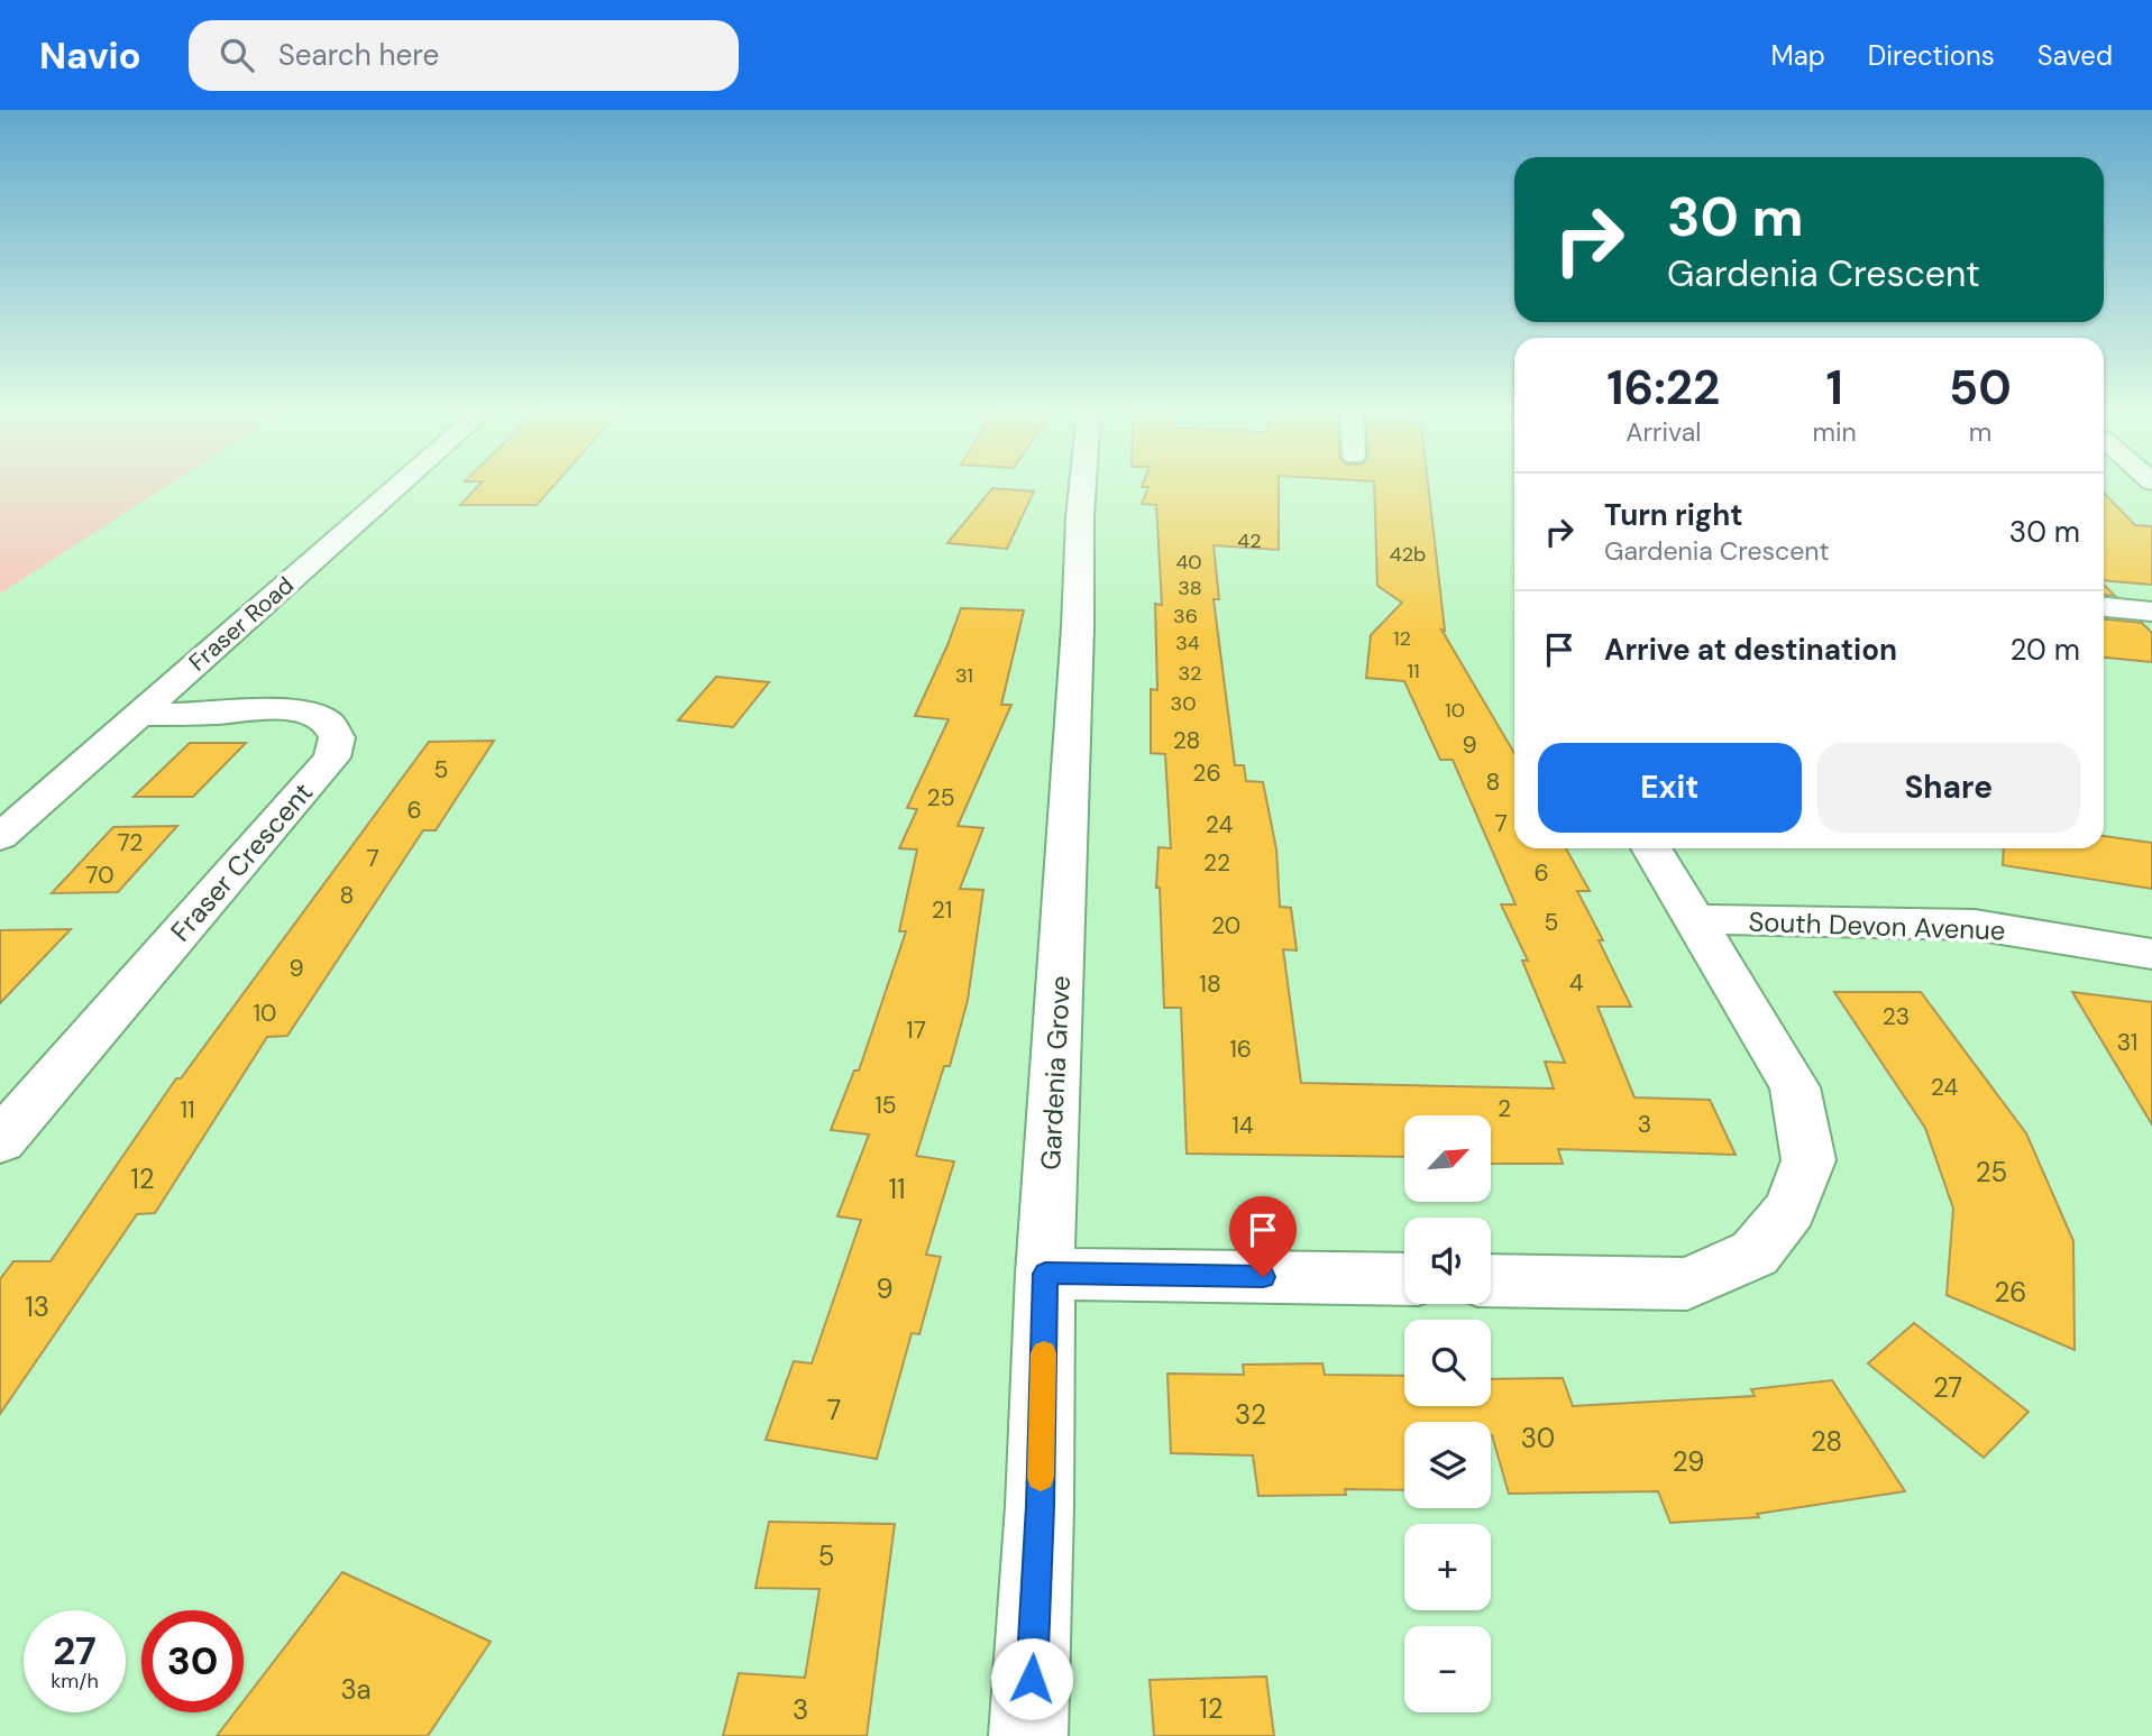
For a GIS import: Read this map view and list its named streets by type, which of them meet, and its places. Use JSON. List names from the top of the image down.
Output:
{
  "streets": {
    "street": [
      "Fraser Road",
      "Fraser Crescent",
      "South Devon Avenue",
      "Gardenia Grove"
    ]
  },
  "crossings": [
    ["Fraser Road", "Fraser Crescent"]
  ],
  "house_numbers": [
    "42",
    "42b",
    "40",
    "38",
    "36",
    "12",
    "34",
    "11",
    "32",
    "31",
    "30",
    "10",
    "28",
    "9",
    "5",
    "26",
    "8",
    "25",
    "6",
    "7",
    "24",
    "72",
    "7",
    "22",
    "6",
    "70",
    "8",
    "21",
    "5",
    "20",
    "9",
    "4",
    "18",
    "10",
    "23",
    "17",
    "31",
    "16",
    "24",
    "15",
    "2",
    "11",
    "3",
    "14",
    "25",
    "12",
    "11",
    "9",
    "26",
    "13",
    "27",
    "7",
    "32",
    "30",
    "28",
    "29",
    "5",
    "3a",
    "12",
    "3"
  ],
  "north": "top right",
  "page": {
    "header": "Navio",
    "search": "Search here",
    "nav": ["Map", "Directions", "Saved"],
    "turn": ["30 m", "Gardenia Crescent"],
    "eta": [
      "16:22",
      "Arrival",
      "1",
      "min",
      "50",
      "m"
    ],
    "list": [
      {
        "name": "Turn right",
        "note": "Gardenia Crescent",
        "value": "30 m"
      },
      {
        "name": "Arrive at destination",
        "value": "20 m"
      }
    ],
    "buttons": ["Exit", "Share"],
    "map_buttons": ["+", "−"],
    "speed": "27 km/h",
    "limit": "30"
  }
}
